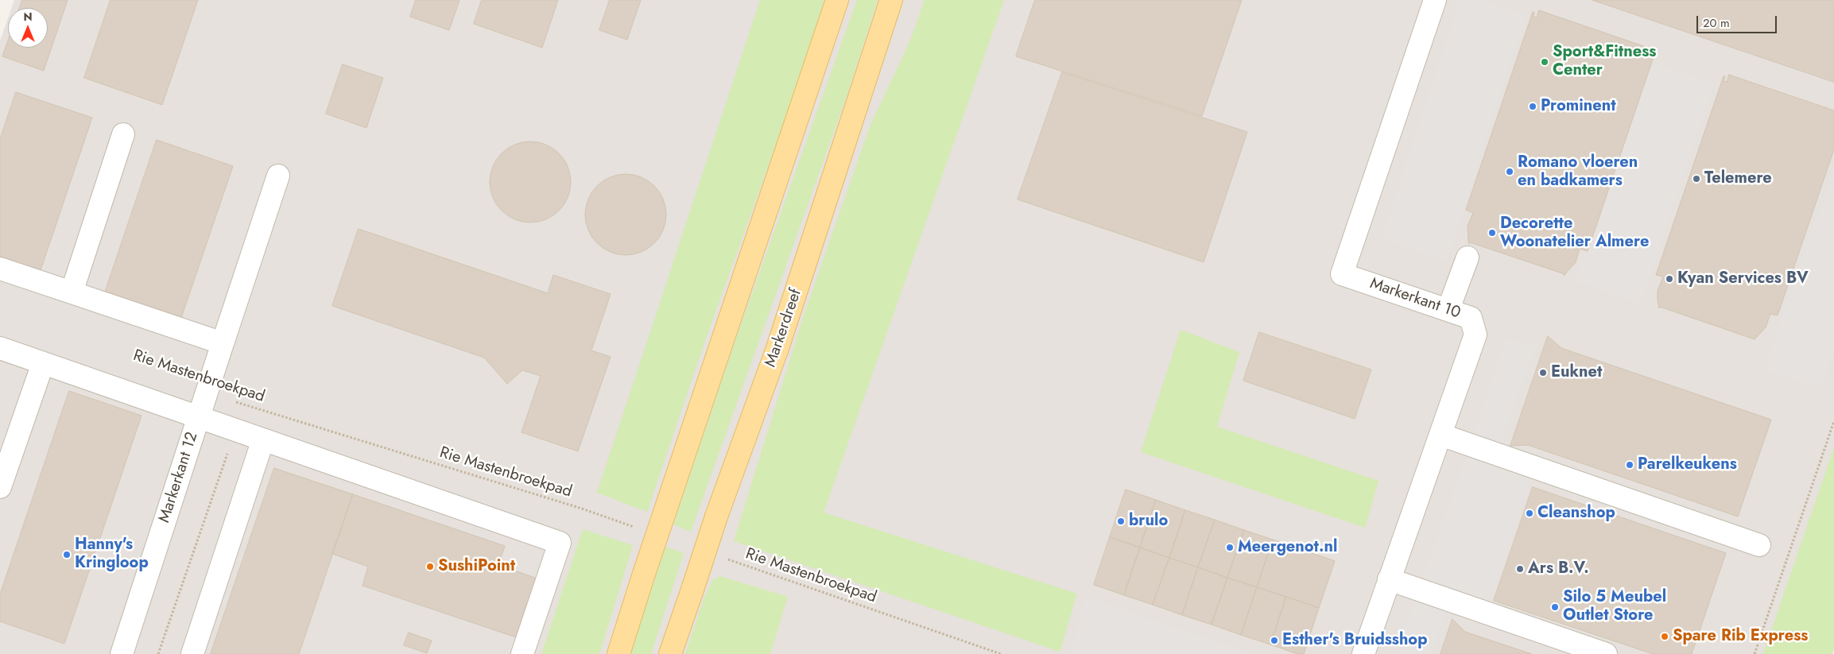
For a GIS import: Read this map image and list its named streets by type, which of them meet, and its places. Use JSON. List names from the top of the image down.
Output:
{
  "streets": {
    "main road": ["Markerdreef"],
    "street": ["Markerkant 10", "Markerkant 12"],
    "path": ["Rie Mastenbroekpad"]
  },
  "crossings": [
    ["Rie Mastenbroekpad", "Markerkant 12"]
  ],
  "places": [
    "Sport&Fitness Center",
    "Prominent",
    "Romano vloeren en badkamers",
    "Telemere",
    "Decorette Woonatelier Almere",
    "Kyan Services BV",
    "Euknet",
    "Parelkeukens",
    "Cleanshop",
    "brulo",
    "Meergenot.nl",
    "Hanny's Kringloop",
    "SushiPoint",
    "Ars B.V.",
    "Silo 5 Meubel Outlet Store",
    "Spare Rib Express",
    "Esther's Bruidsshop"
  ],
  "scale_bar": "20 m",
  "north": "top"
}
